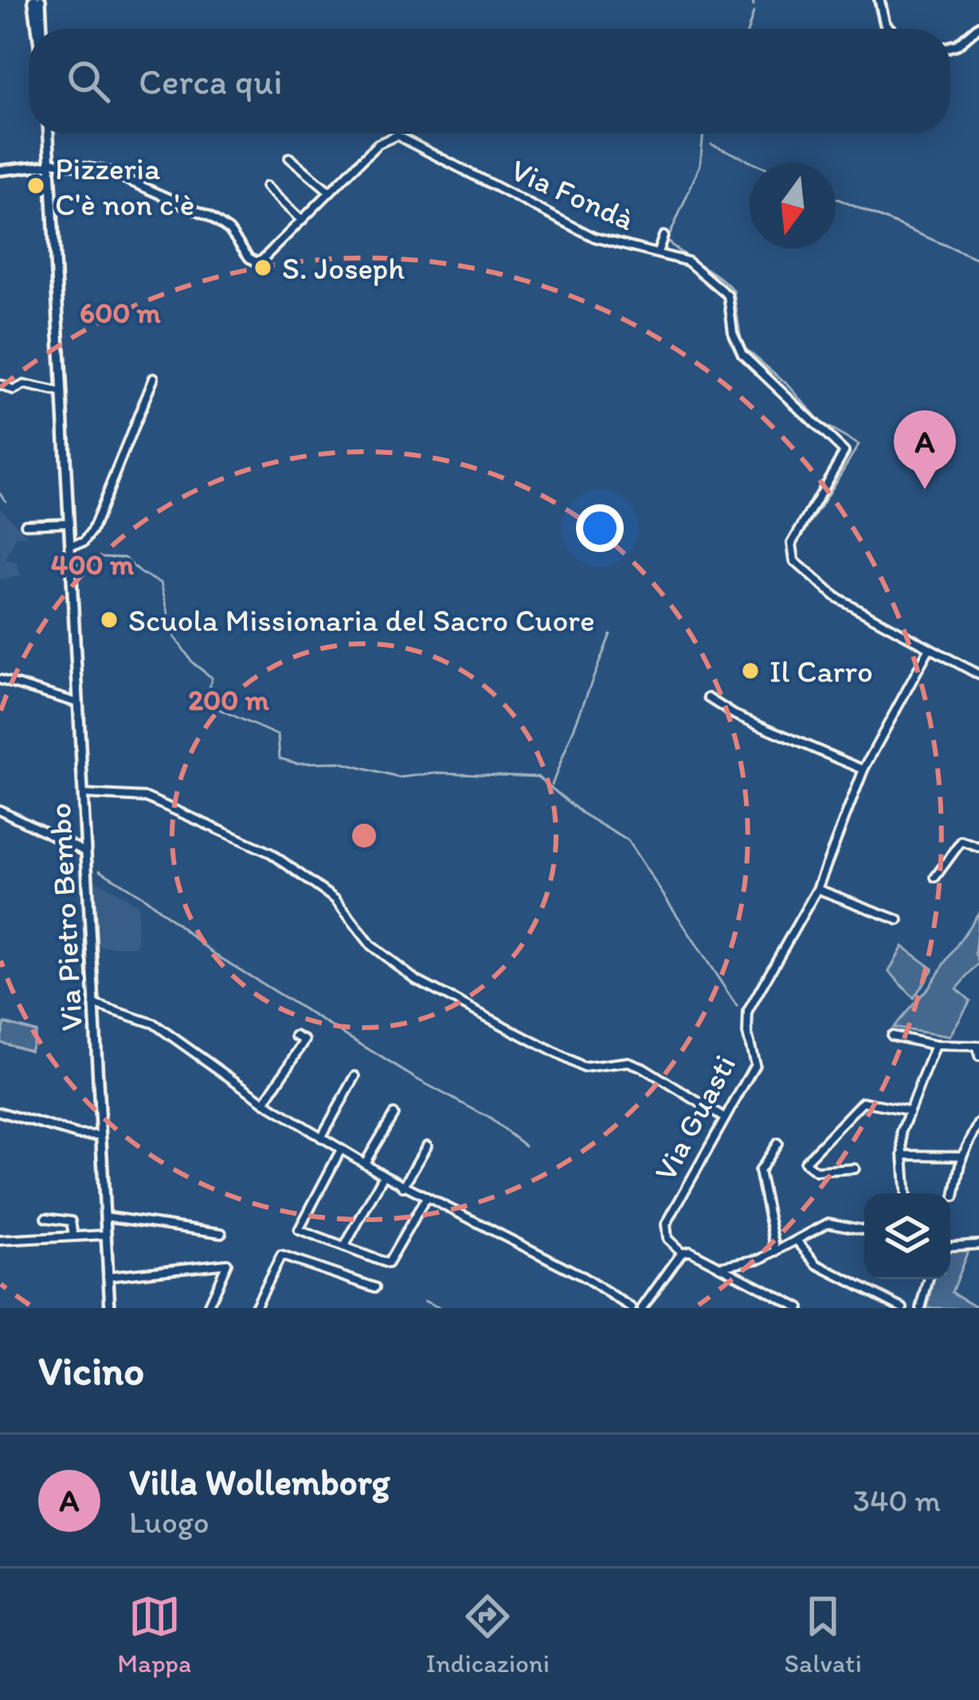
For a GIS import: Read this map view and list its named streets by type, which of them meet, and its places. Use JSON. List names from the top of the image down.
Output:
{
  "streets": {
    "main road": ["Via Pietro Bembo"],
    "street": ["Via Fondà", "Via Guasti"]
  },
  "crossings": [
    ["Via Fondà", "Via Pietro Bembo"]
  ],
  "places": [
    "Pizzeria C'è non c'è",
    "S. Joseph",
    "Scuola Missionaria del Sacro Cuore",
    "Il Carro"
  ],
  "north": "bottom",
  "page": {
    "search": "Cerca qui",
    "pins": "A",
    "heading": "Vicino",
    "list": [
      {
        "mark": "A",
        "name": "Villa Wollemborg",
        "note": "Luogo",
        "value": "340 m"
      }
    ],
    "nav": ["Mappa", "Indicazioni", "Salvati"]
  },
  "rings": ["600 m", "400 m", "200 m"]
}
